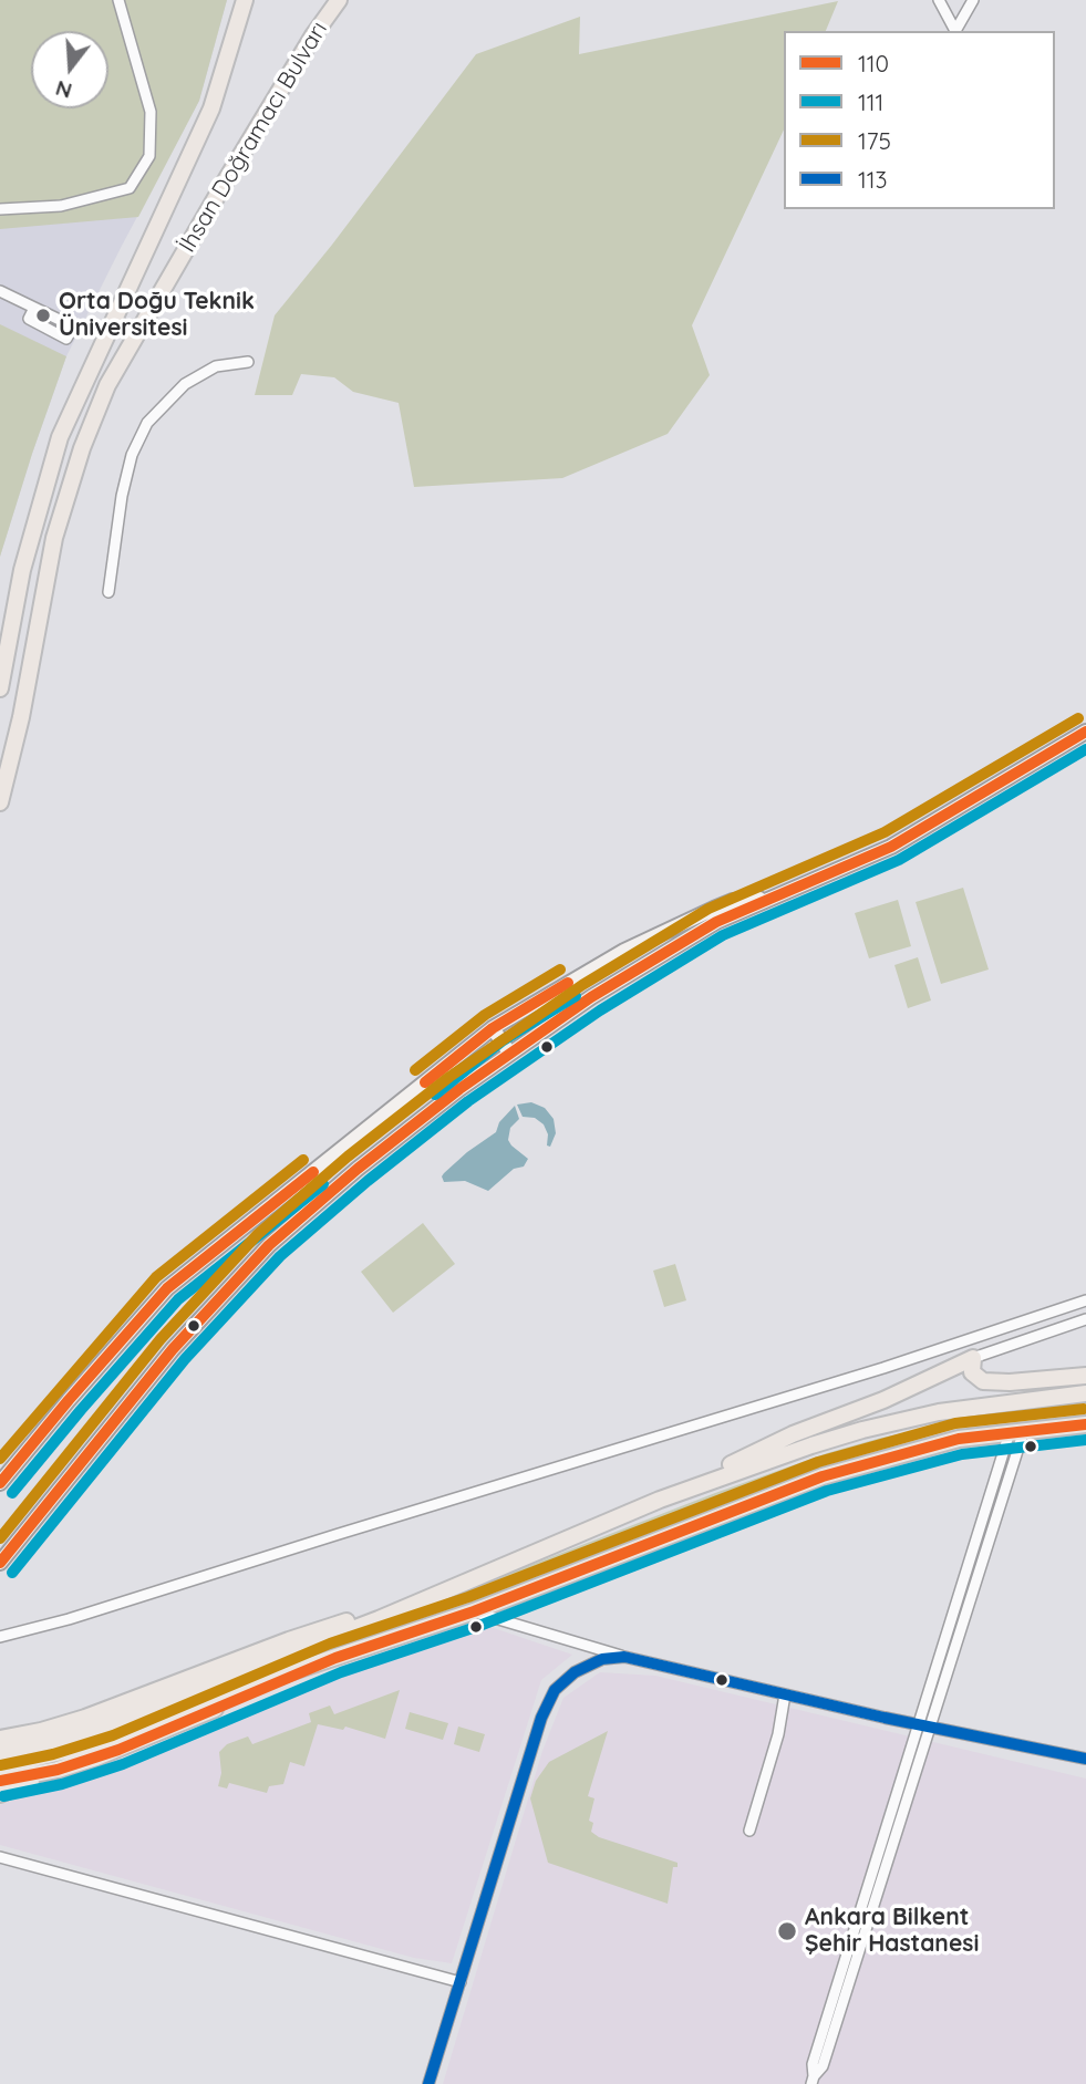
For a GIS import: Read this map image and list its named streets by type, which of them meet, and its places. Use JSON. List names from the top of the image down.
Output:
{
  "streets": {
    "main road": ["İhsan Doğramacı Bulvarı"]
  },
  "places": ["Orta Doğu Teknik Üniversitesi", "Ankara Bilkent Şehir Hastanesi"],
  "lines": [
    "transit line 175",
    "transit line 110",
    "transit line 111",
    "transit line 113"
  ],
  "legend": [
    "110",
    "111",
    "175",
    "113"
  ],
  "north": "bottom"
}
